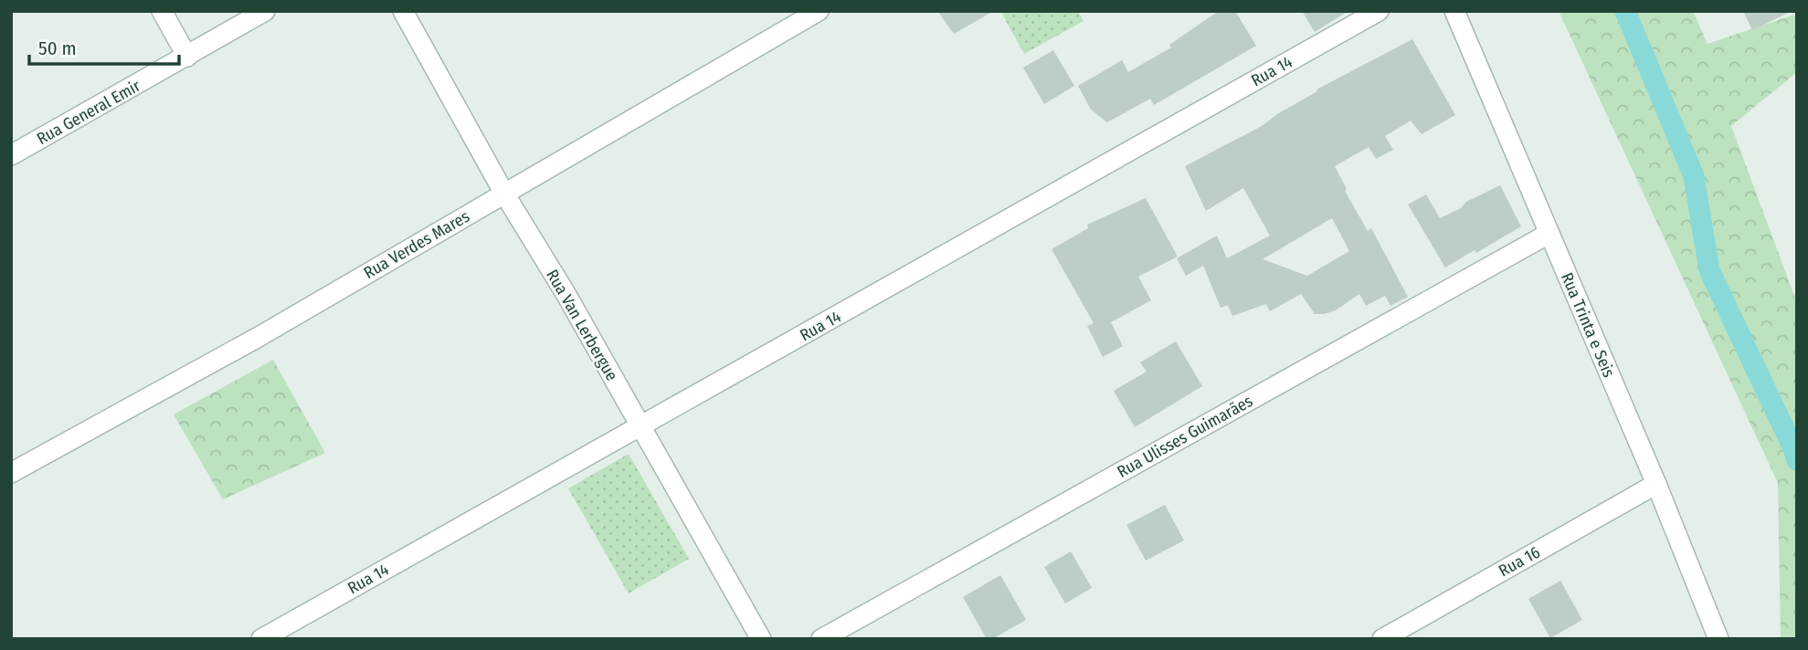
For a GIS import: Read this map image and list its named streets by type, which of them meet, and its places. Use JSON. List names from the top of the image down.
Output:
{
  "streets": {
    "street": [
      "Rua 14",
      "Rua General Emir",
      "Rua Verdes Mares",
      "Rua Van Lerbergue",
      "Rua Trinta e Seis",
      "Rua Ulisses Guimarães",
      "Rua 16"
    ]
  },
  "crossings": [
    ["Rua 14", "Rua Van Lerbergue"],
    ["Rua Verdes Mares", "Rua Van Lerbergue"],
    ["Rua Trinta e Seis", "Rua Ulisses Guimarães"],
    ["Rua Trinta e Seis", "Rua 16"]
  ],
  "scale_bar": "50 m"
}
